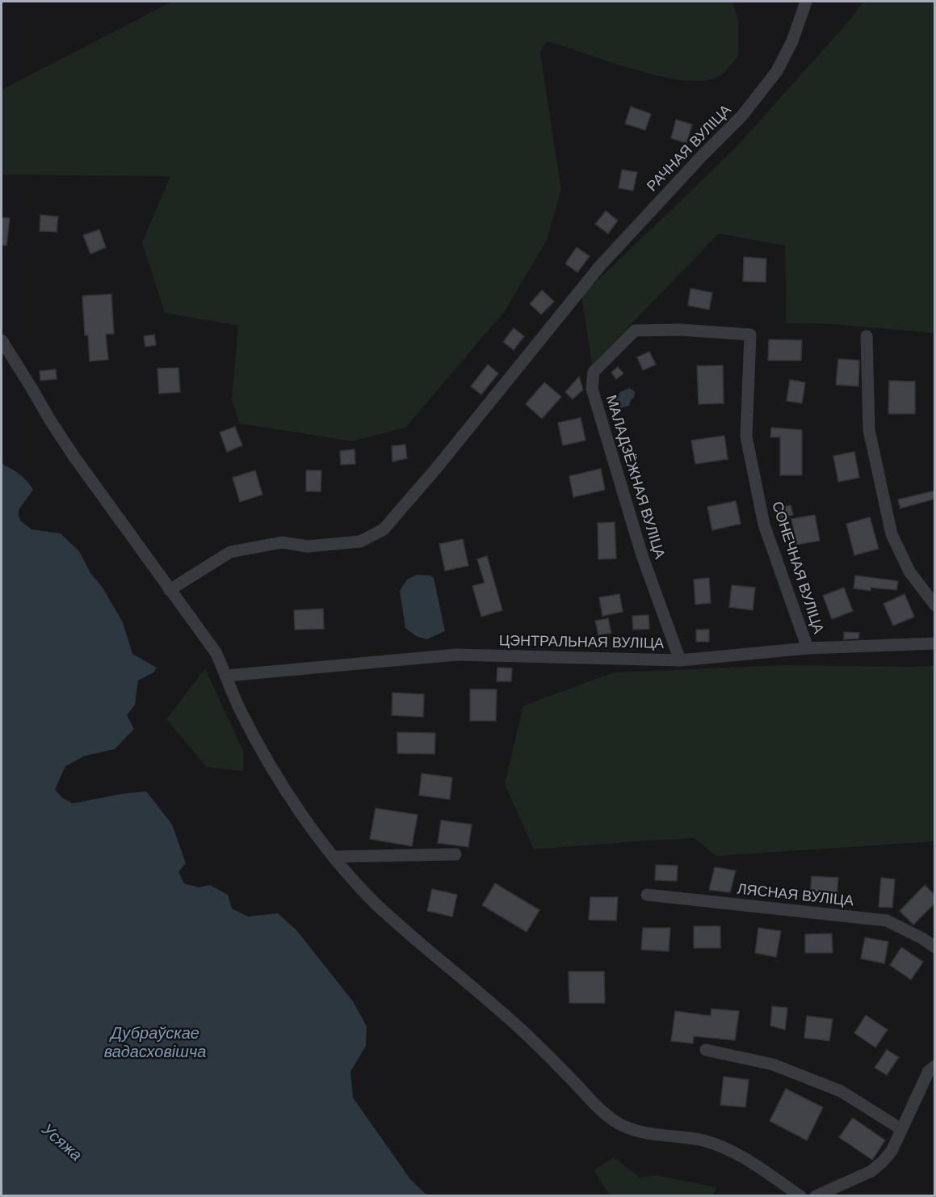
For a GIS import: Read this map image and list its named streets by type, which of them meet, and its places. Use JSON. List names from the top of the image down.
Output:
{
  "streets": {
    "street": [
      "РАЧНАЯ ВУЛІЦА",
      "МАЛАДЗЁЖНАЯ ВУЛІЦА",
      "СОНЕЧНАЯ ВУЛІЦА",
      "ЦЭНТРАЛЬНАЯ ВУЛІЦА",
      "ЛЯСНАЯ ВУЛІЦА"
    ]
  },
  "crossings": [
    ["МАЛАДЗЁЖНАЯ ВУЛІЦА", "СОНЕЧНАЯ ВУЛІЦА"],
    ["МАЛАДЗЁЖНАЯ ВУЛІЦА", "ЦЭНТРАЛЬНАЯ ВУЛІЦА"],
    ["СОНЕЧНАЯ ВУЛІЦА", "ЦЭНТРАЛЬНАЯ ВУЛІЦА"]
  ],
  "water": ["Дубраўскае вадасховішча", "Усяжа"]
}
